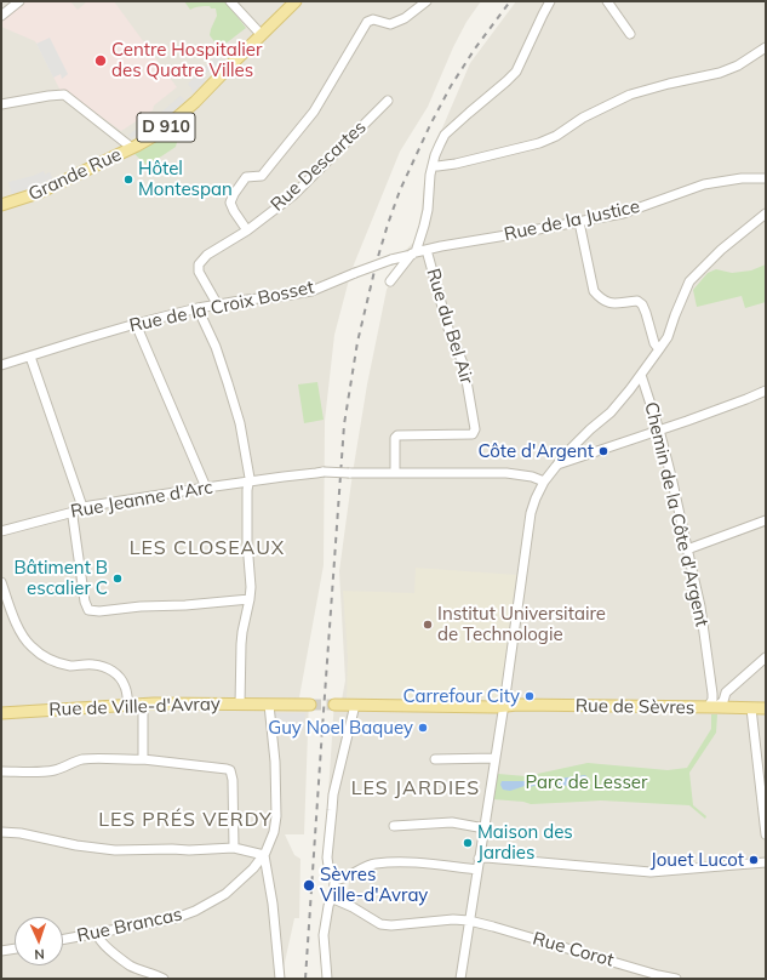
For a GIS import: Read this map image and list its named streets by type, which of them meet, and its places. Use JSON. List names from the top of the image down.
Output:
{
  "streets": {
    "main road": [
      "D 910",
      "Grande Rue",
      "Rue de Ville-d'Avray",
      "Rue de Sèvres"
    ],
    "street": [
      "Rue Descartes",
      "Rue de la Justice",
      "Rue de la Croix Bosset",
      "Rue du Bel Air",
      "Rue Jeanne d'Arc",
      "Chemin de la Côte d'Argent",
      "Rue Brancas",
      "Rue Corot"
    ]
  },
  "crossings": [
    ["Rue Descartes", "Rue de la Croix Bosset"],
    ["Rue de la Justice", "Rue de la Croix Bosset"],
    ["Rue de la Justice", "Rue du Bel Air"],
    ["Rue du Bel Air", "Rue Jeanne d'Arc"],
    ["Chemin de la Côte d'Argent", "Rue de Sèvres"],
    ["Rue de Ville-d'Avray", "Rue Brancas"]
  ],
  "districts": ["LES CLOSEAUX", "LES JARDIES", "LES PRÉS VERDY"],
  "parks": ["Parc de Lesser"],
  "places": [
    "Centre Hospitalier des Quatre Villes",
    "Hôtel Montespan",
    "Côte d'Argent",
    "Bâtiment B escalier C",
    "Institut Universitaire de Technologie",
    "Carrefour City",
    "Guy Noel Baquey",
    "Maison des Jardies",
    "Jouet Lucot",
    "Sèvres Ville-d'Avray"
  ],
  "north": "bottom"
}
